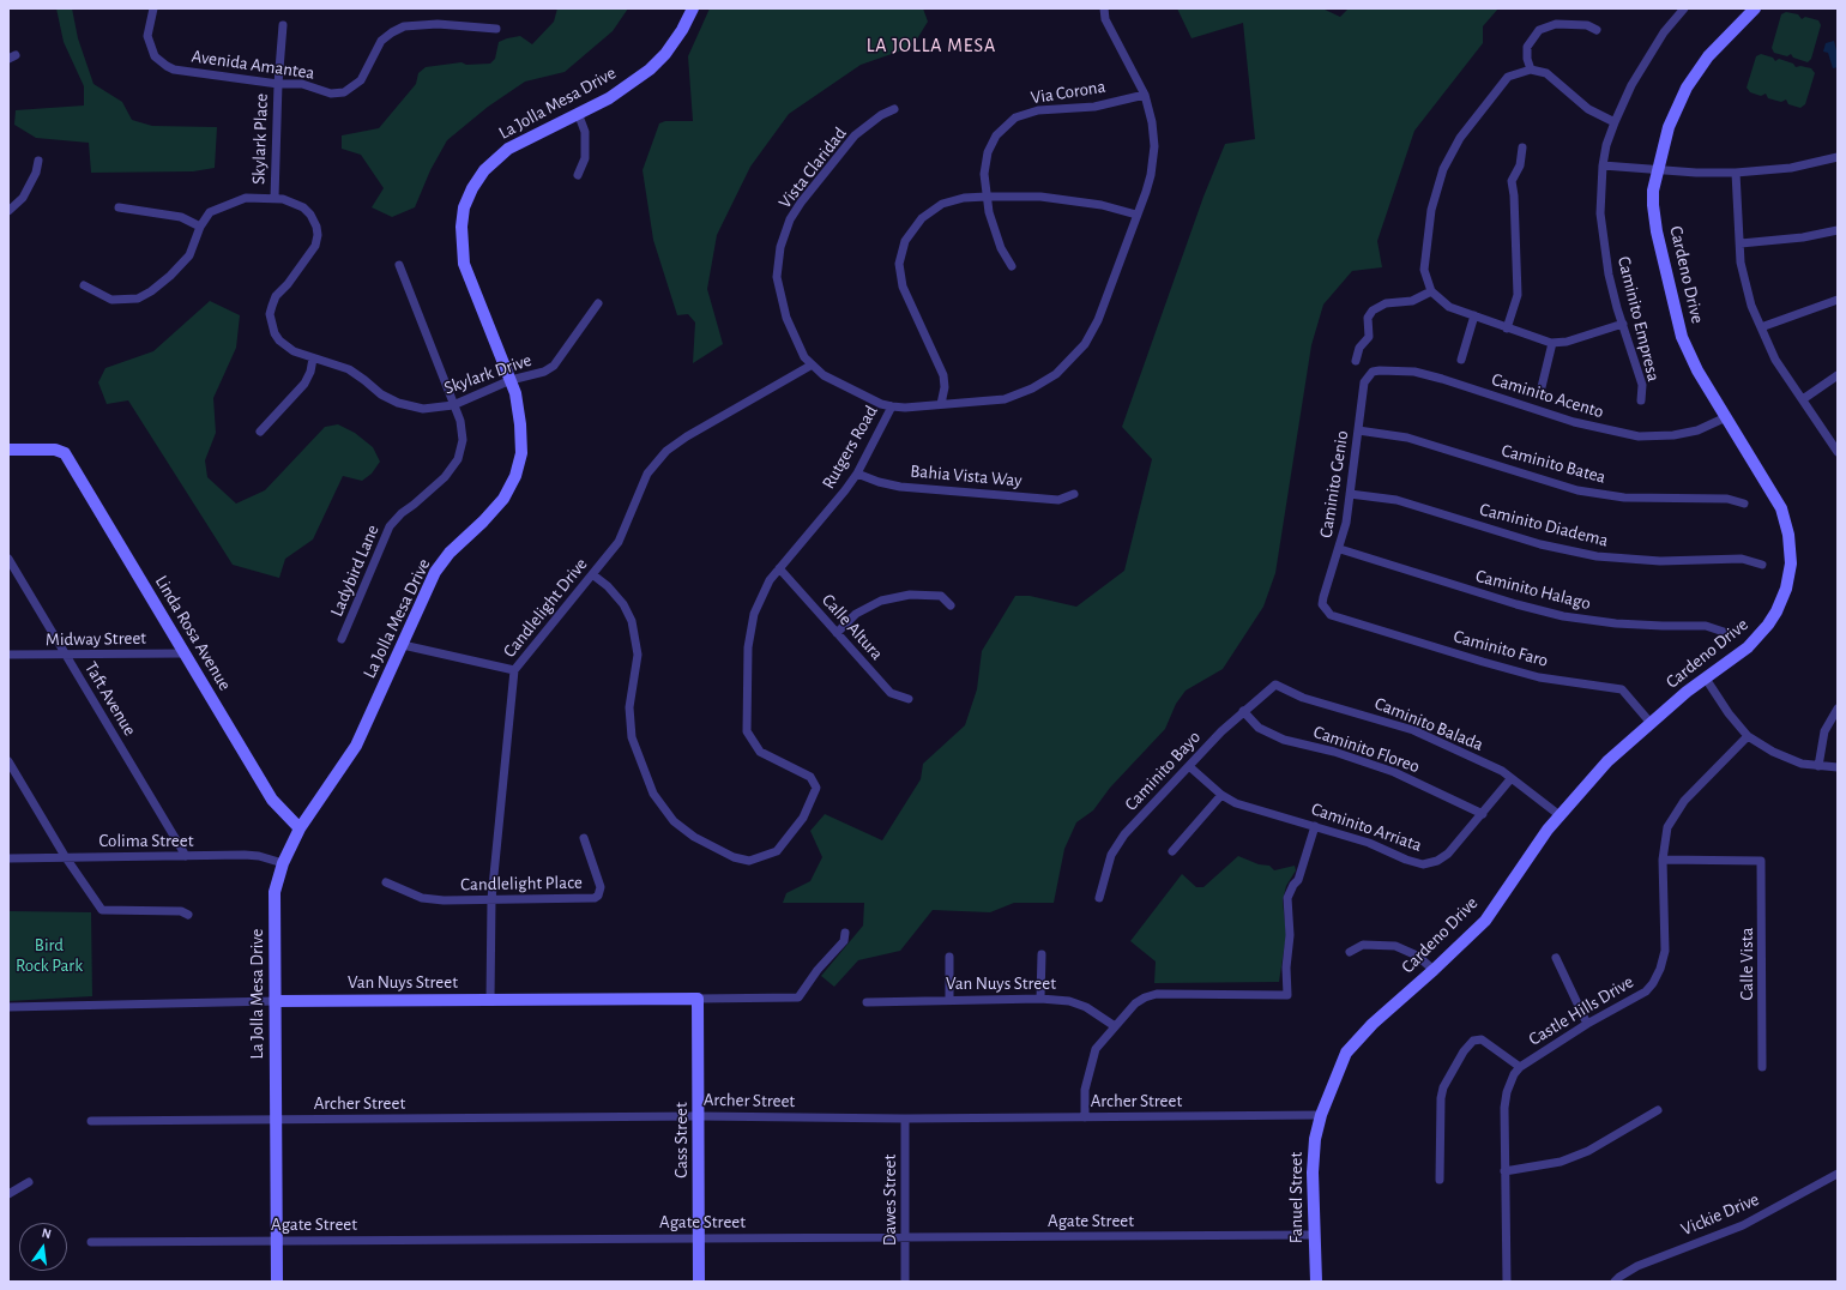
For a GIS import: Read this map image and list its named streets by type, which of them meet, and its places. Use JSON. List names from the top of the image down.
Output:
{
  "streets": {
    "street": [
      "Avenida Amantea",
      "Via Corona",
      "La Jolla Mesa Drive",
      "Skylark Place",
      "Vista Claridad",
      "Cardeno Drive",
      "Caminito Empresa",
      "Skylark Drive",
      "Caminito Acento",
      "Rutgers Road",
      "Caminito Batea",
      "Bahia Vista Way",
      "Caminito Genio",
      "Caminito Diadema",
      "Ladybird Lane",
      "Caminito Halago",
      "Candlelight Drive",
      "Calle Altura",
      "Linda Rosa Avenue",
      "Midway Street",
      "Caminito Faro",
      "Taft Avenue",
      "Caminito Balada",
      "Caminito Floreo",
      "Caminito Bayo",
      "Caminito Arriata",
      "Colima Street",
      "Candlelight Place",
      "Calle Vista",
      "Van Nuys Street",
      "Castle Hills Drive",
      "Archer Street",
      "Cass Street",
      "Fanuel Street",
      "Dawes Street",
      "Vickie Drive",
      "Agate Street"
    ]
  },
  "crossings": [
    ["Avenida Amantea", "Skylark Place"],
    ["Via Corona", "Rutgers Road"],
    ["La Jolla Mesa Drive", "Skylark Drive"],
    ["La Jolla Mesa Drive", "Linda Rosa Avenue"],
    ["La Jolla Mesa Drive", "Colima Street"],
    ["La Jolla Mesa Drive", "Van Nuys Street"],
    ["La Jolla Mesa Drive", "Archer Street"],
    ["La Jolla Mesa Drive", "Agate Street"],
    ["Skylark Place", "Skylark Drive"],
    ["Vista Claridad", "Rutgers Road"],
    ["Vista Claridad", "Candlelight Drive"],
    ["Cardeno Drive", "Caminito Acento"],
    ["Cardeno Drive", "Caminito Faro"],
    ["Cardeno Drive", "Caminito Balada"],
    ["Cardeno Drive", "Archer Street"],
    ["Cardeno Drive", "Fanuel Street"],
    ["Skylark Drive", "Ladybird Lane"],
    ["Caminito Acento", "Caminito Genio"],
    ["Rutgers Road", "Bahia Vista Way"],
    ["Rutgers Road", "Candlelight Drive"],
    ["Rutgers Road", "Calle Altura"],
    ["Caminito Batea", "Caminito Genio"],
    ["Caminito Genio", "Caminito Diadema"],
    ["Caminito Genio", "Caminito Halago"],
    ["Caminito Genio", "Caminito Faro"],
    ["Candlelight Drive", "Candlelight Place"],
    ["Candlelight Drive", "Van Nuys Street"],
    ["Linda Rosa Avenue", "Midway Street"],
    ["Midway Street", "Taft Avenue"],
    ["Taft Avenue", "Colima Street"],
    ["Caminito Balada", "Caminito Bayo"],
    ["Caminito Balada", "Caminito Arriata"],
    ["Caminito Floreo", "Caminito Bayo"],
    ["Caminito Floreo", "Caminito Arriata"],
    ["Caminito Bayo", "Caminito Arriata"],
    ["Calle Vista", "Castle Hills Drive"],
    ["Van Nuys Street", "Cass Street"],
    ["Archer Street", "Cass Street"],
    ["Archer Street", "Fanuel Street"],
    ["Archer Street", "Dawes Street"],
    ["Cass Street", "Agate Street"],
    ["Fanuel Street", "Agate Street"],
    ["Dawes Street", "Agate Street"]
  ],
  "districts": ["LA JOLLA MESA"],
  "parks": ["Bird Rock Park"],
  "north": "top"
}
